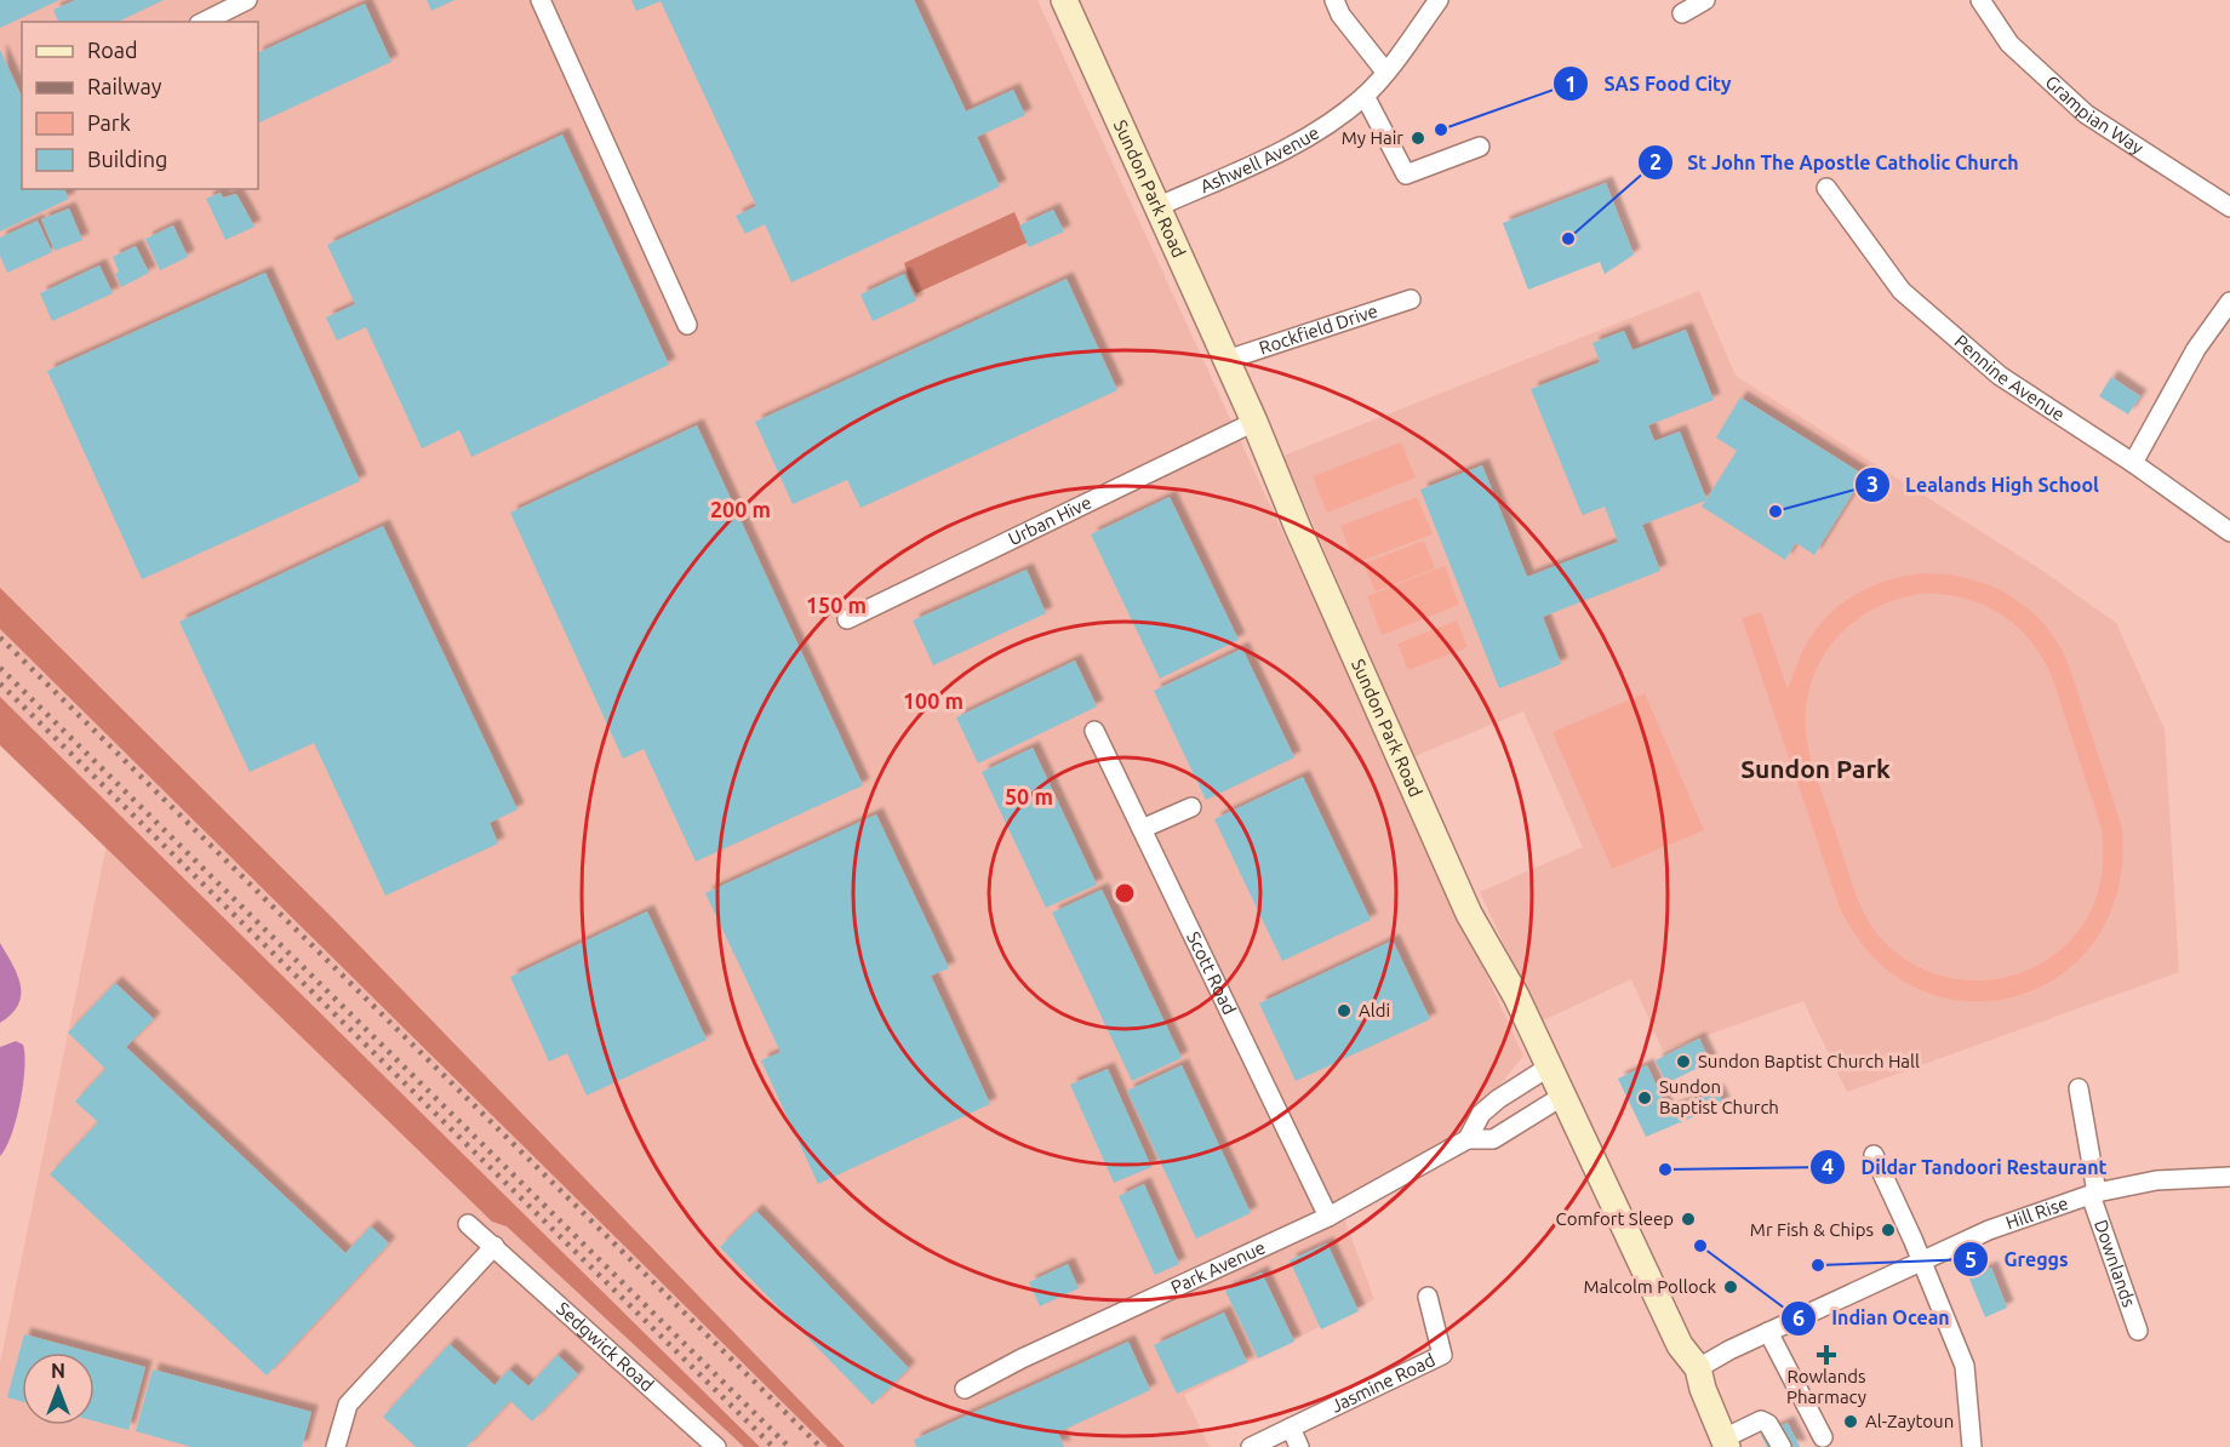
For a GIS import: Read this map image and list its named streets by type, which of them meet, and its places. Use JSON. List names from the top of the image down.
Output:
{
  "streets": {
    "street": [
      "Grampian Way",
      "Ashwell Avenue",
      "Sundon Park Road",
      "Rockfield Drive",
      "Pennine Avenue",
      "Urban Hive",
      "Scott Road",
      "Hill Rise",
      "Downlands",
      "Park Avenue",
      "Sedgwick Road",
      "Jasmine Road"
    ]
  },
  "crossings": [
    ["Ashwell Avenue", "Sundon Park Road"],
    ["Sundon Park Road", "Rockfield Drive"],
    ["Sundon Park Road", "Urban Hive"],
    ["Sundon Park Road", "Hill Rise"],
    ["Sundon Park Road", "Park Avenue"],
    ["Scott Road", "Park Avenue"],
    ["Hill Rise", "Downlands"]
  ],
  "districts": ["Sundon Park"],
  "places": {
    "other": [
      "SAS Food City",
      "My Hair",
      "St John The Apostle Catholic Church",
      "Lealands High School",
      "Aldi",
      "Sundon Baptist Church Hall",
      "Sundon Baptist Church",
      "Dildar Tandoori Restaurant",
      "Comfort Sleep",
      "Mr Fish & Chips",
      "Indian Ocean",
      "Greggs",
      "Malcolm Pollock",
      "Al-Zaytoun"
    ],
    "health": ["Rowlands Pharmacy"]
  },
  "legend": [
    "Road",
    "Railway",
    "Park",
    "Building"
  ],
  "north": "top",
  "rings": [
    "200 m",
    "150 m",
    "100 m",
    "50 m"
  ]
}
